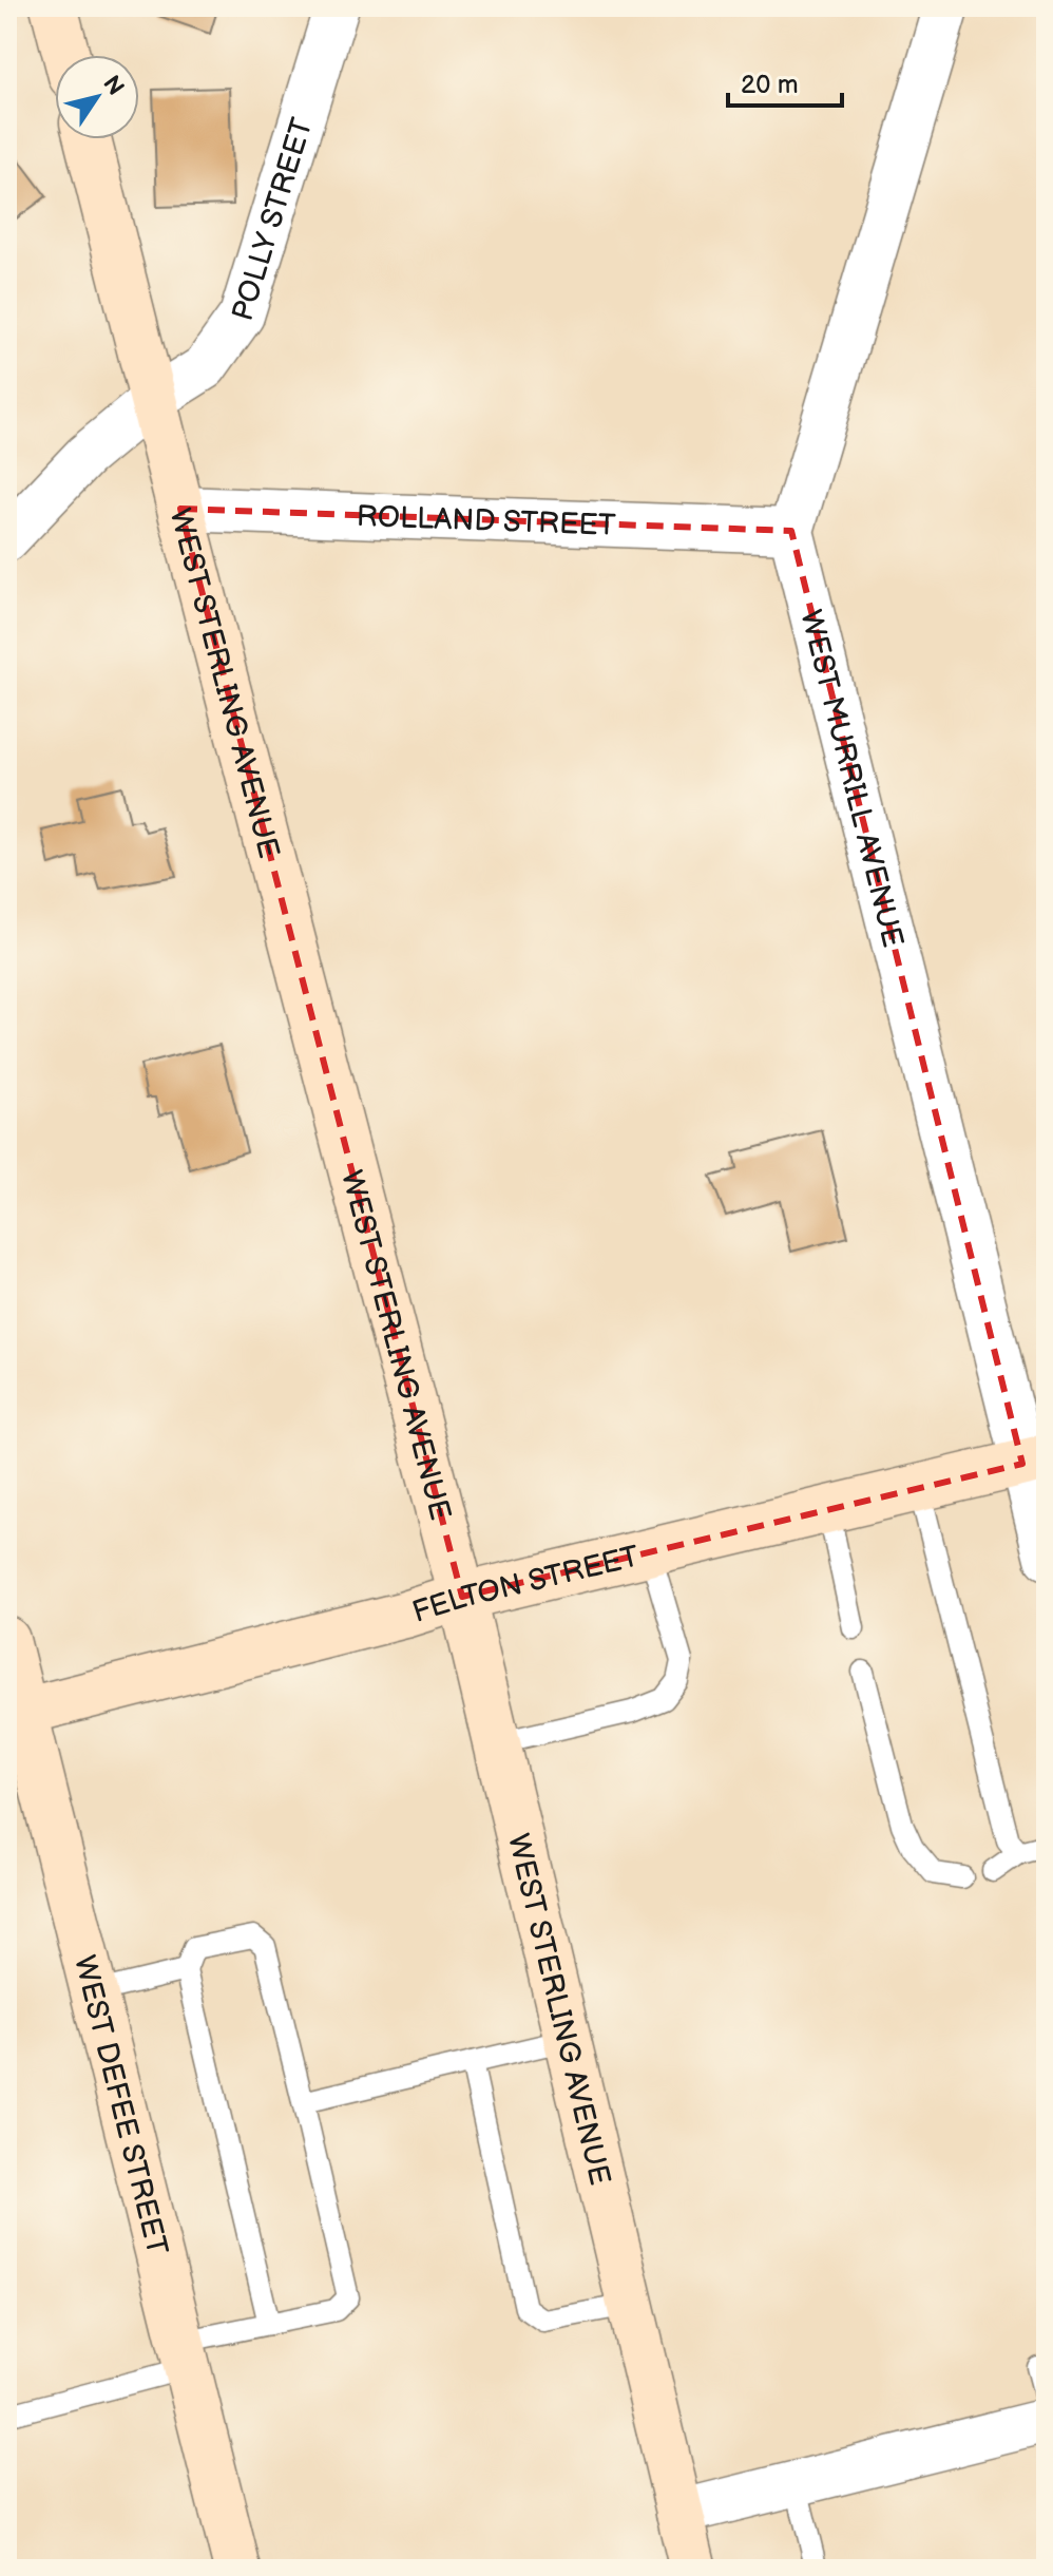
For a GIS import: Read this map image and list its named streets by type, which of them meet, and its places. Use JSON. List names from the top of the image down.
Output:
{
  "streets": {
    "main road": ["WEST STERLING AVENUE", "FELTON STREET", "WEST DEFEE STREET"],
    "street": ["POLLY STREET", "ROLLAND STREET", "WEST MURRILL AVENUE"]
  },
  "crossings": [
    ["POLLY STREET", "WEST STERLING AVENUE"],
    ["ROLLAND STREET", "WEST STERLING AVENUE"],
    ["ROLLAND STREET", "WEST MURRILL AVENUE"],
    ["WEST STERLING AVENUE", "FELTON STREET"],
    ["WEST MURRILL AVENUE", "FELTON STREET"],
    ["FELTON STREET", "WEST DEFEE STREET"]
  ],
  "scale_bar": "20 m",
  "north": "top right"
}
